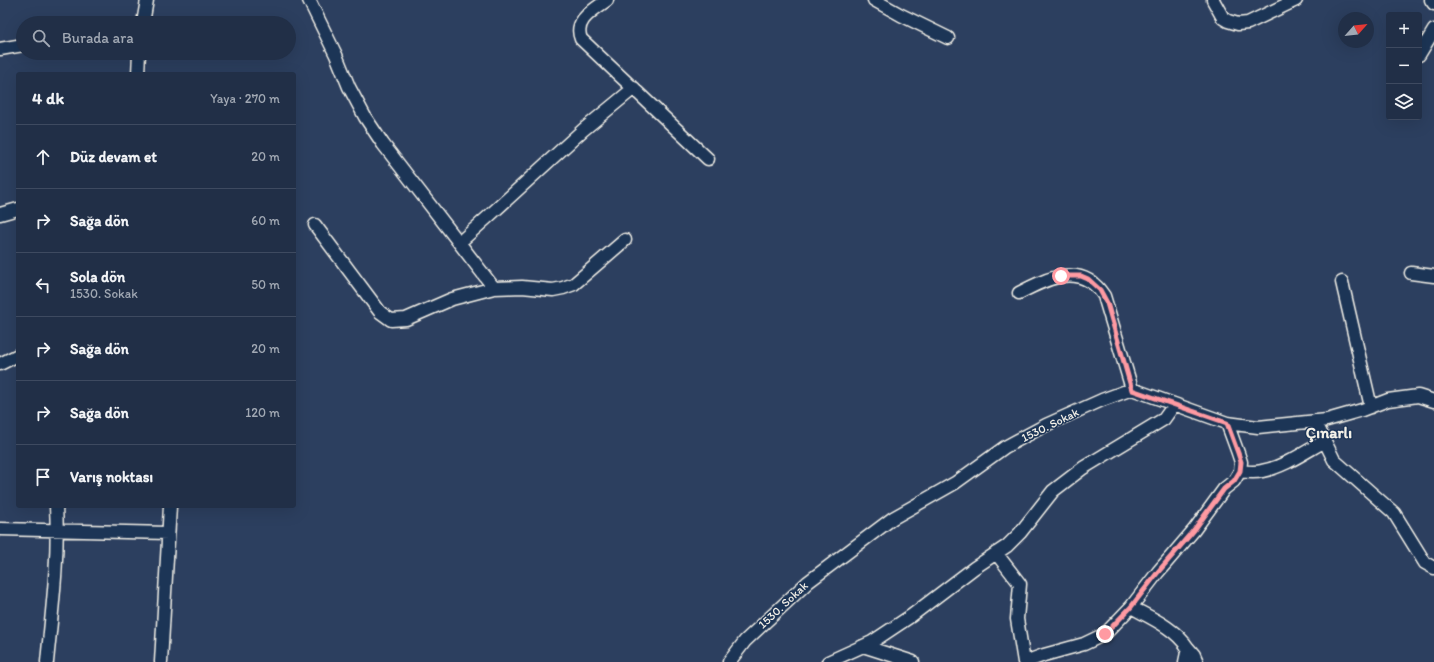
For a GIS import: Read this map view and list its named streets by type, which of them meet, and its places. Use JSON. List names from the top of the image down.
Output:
{
  "streets": {
    "street": ["1530. Sokak"]
  },
  "districts": ["Çınarlı"],
  "north": "top right",
  "page": {
    "map_buttons": ["+", "−"],
    "search": "Burada ara",
    "heading": ["4 dk", "Yaya · 270 m"],
    "list": [
      ["Düz devam et", "20 m"],
      ["Sağa dön", "60 m"],
      ["Sola dön", "1530. Sokak", "50 m"],
      ["Sağa dön", "20 m"],
      ["Sağa dön", "120 m"],
      "Varış noktası"
    ]
  }
}
